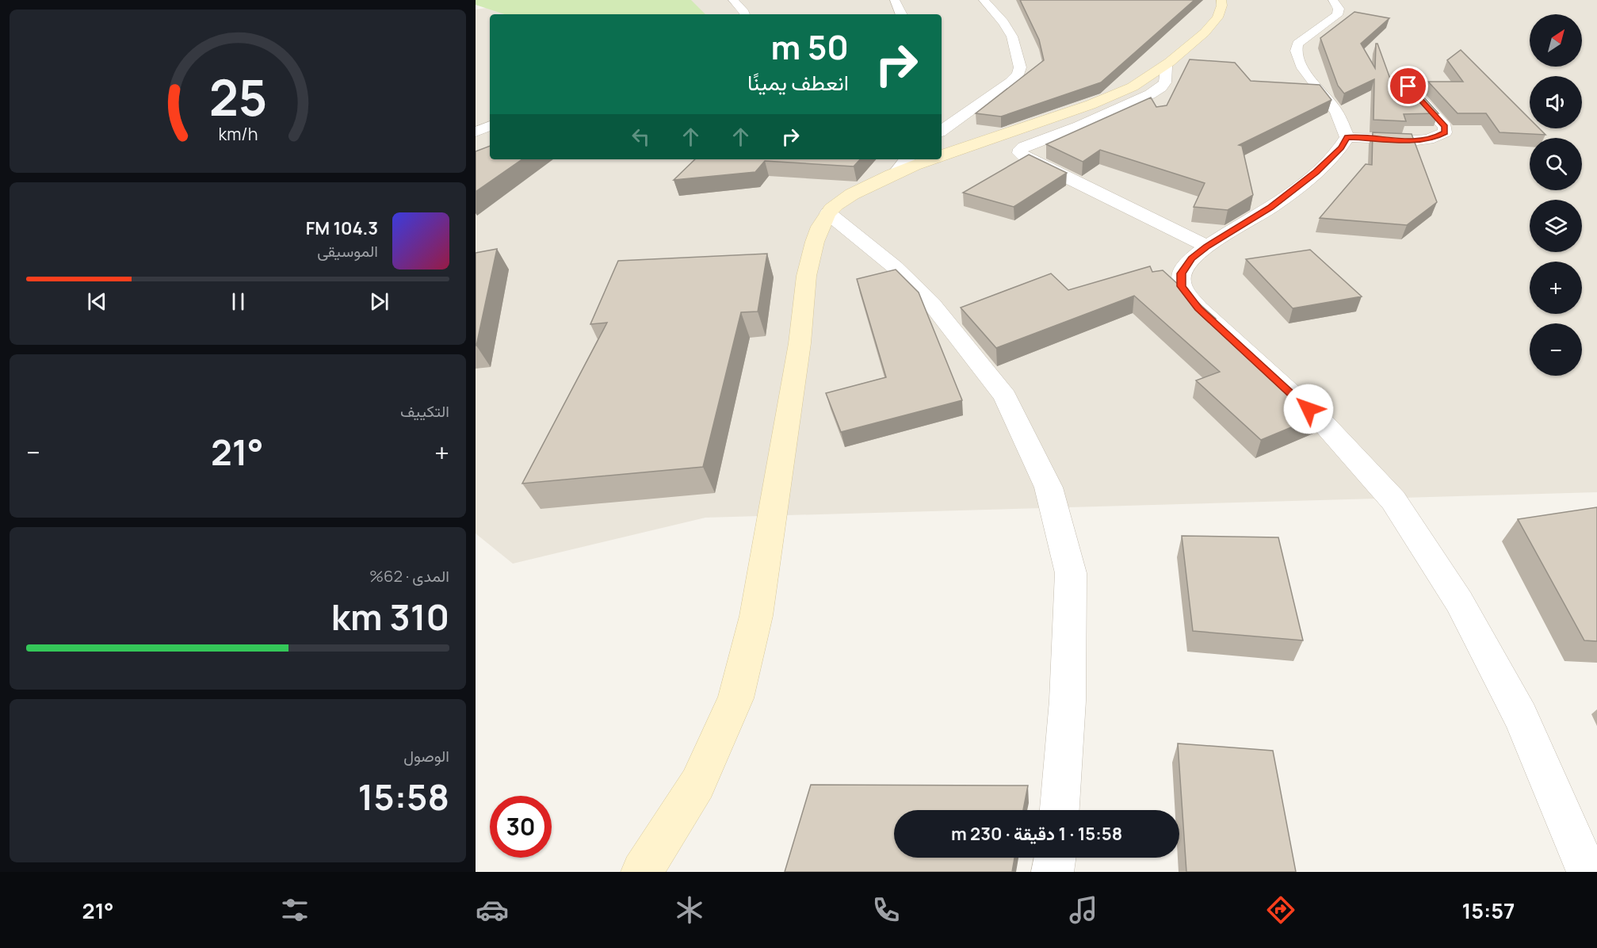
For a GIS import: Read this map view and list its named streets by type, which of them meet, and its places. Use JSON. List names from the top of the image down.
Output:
{
  "north": "top right",
  "page": {
    "map_buttons": ["+", "−"],
    "turn": ["50 m", "انعطف يمينًا"],
    "song": ["104.3 FM", "الموسيقى"],
    "tile": [
      "التكييف",
      ["المدى · 62%", "310 km"],
      ["الوصول", "15:58"]
    ],
    "heat": ["−", "21°", "+"],
    "limit": "30",
    "trip": "15:58 · 1 دقيقة · 230 m",
    "tabs": ["15:57", "21°"],
    "gauge": ["25", "km/h"]
  }
}
